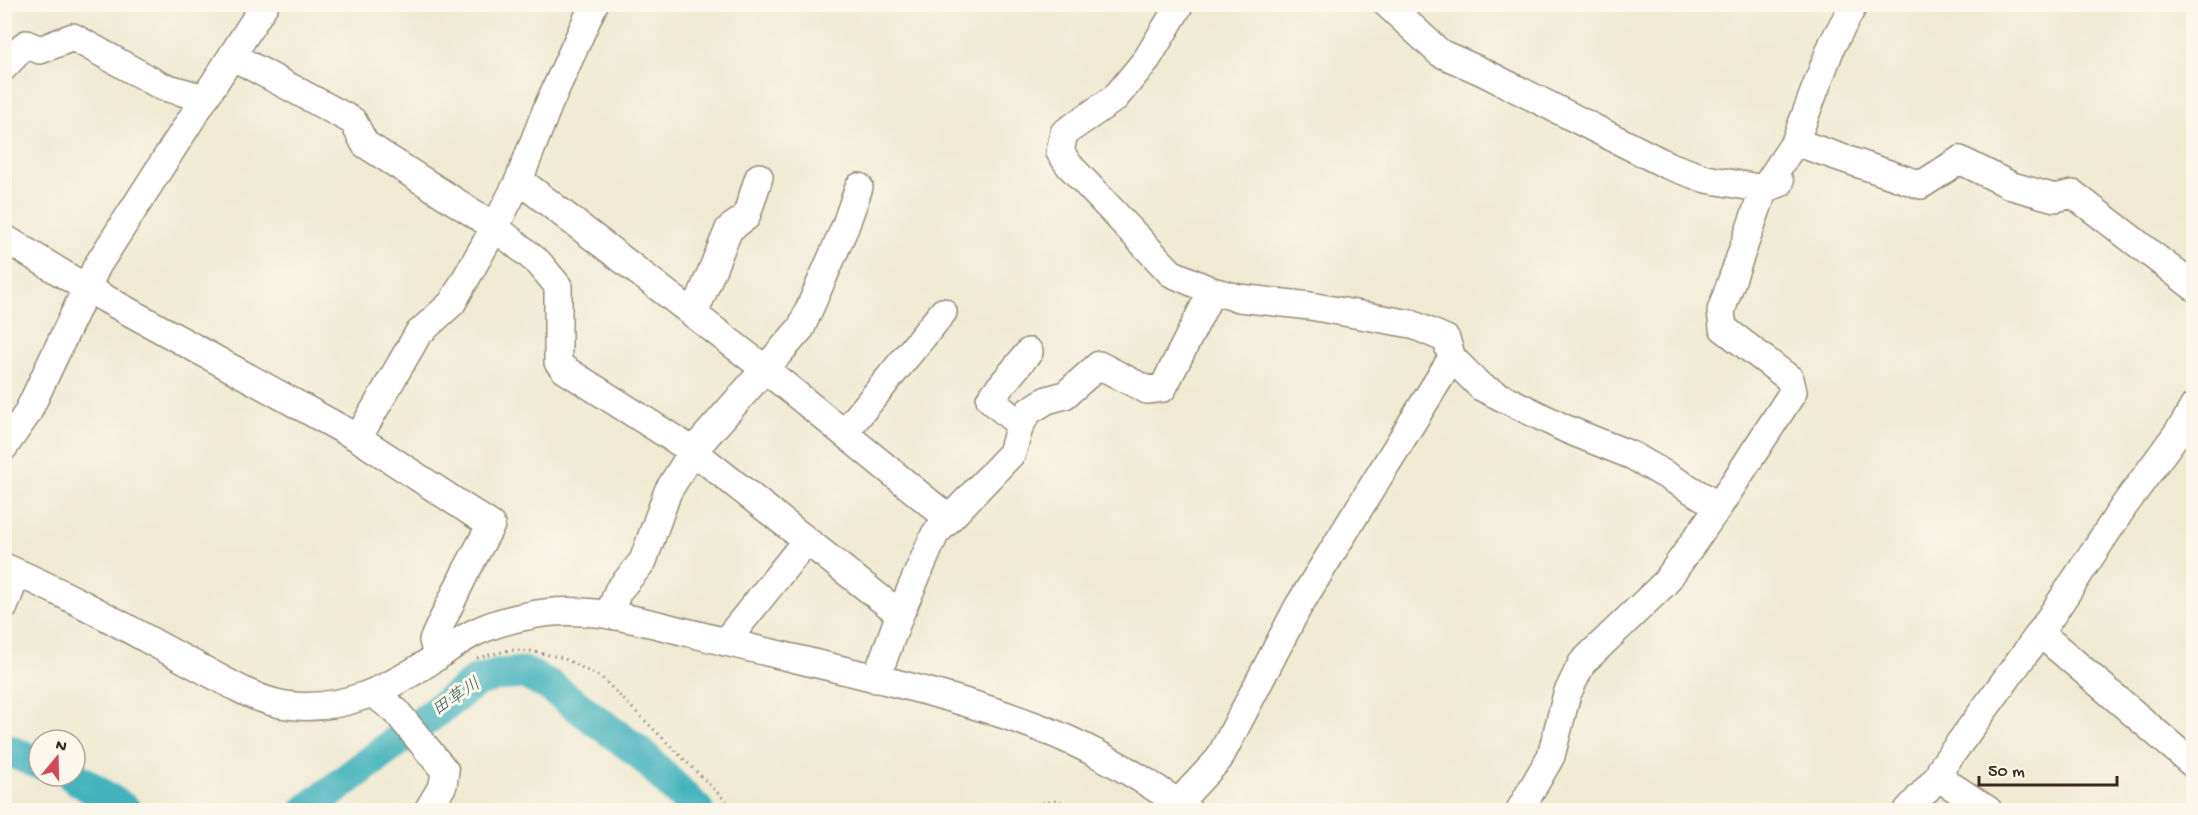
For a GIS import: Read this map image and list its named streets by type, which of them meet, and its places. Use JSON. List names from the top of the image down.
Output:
{
  "water": ["田草川"],
  "scale_bar": "50 m",
  "north": "top"
}
